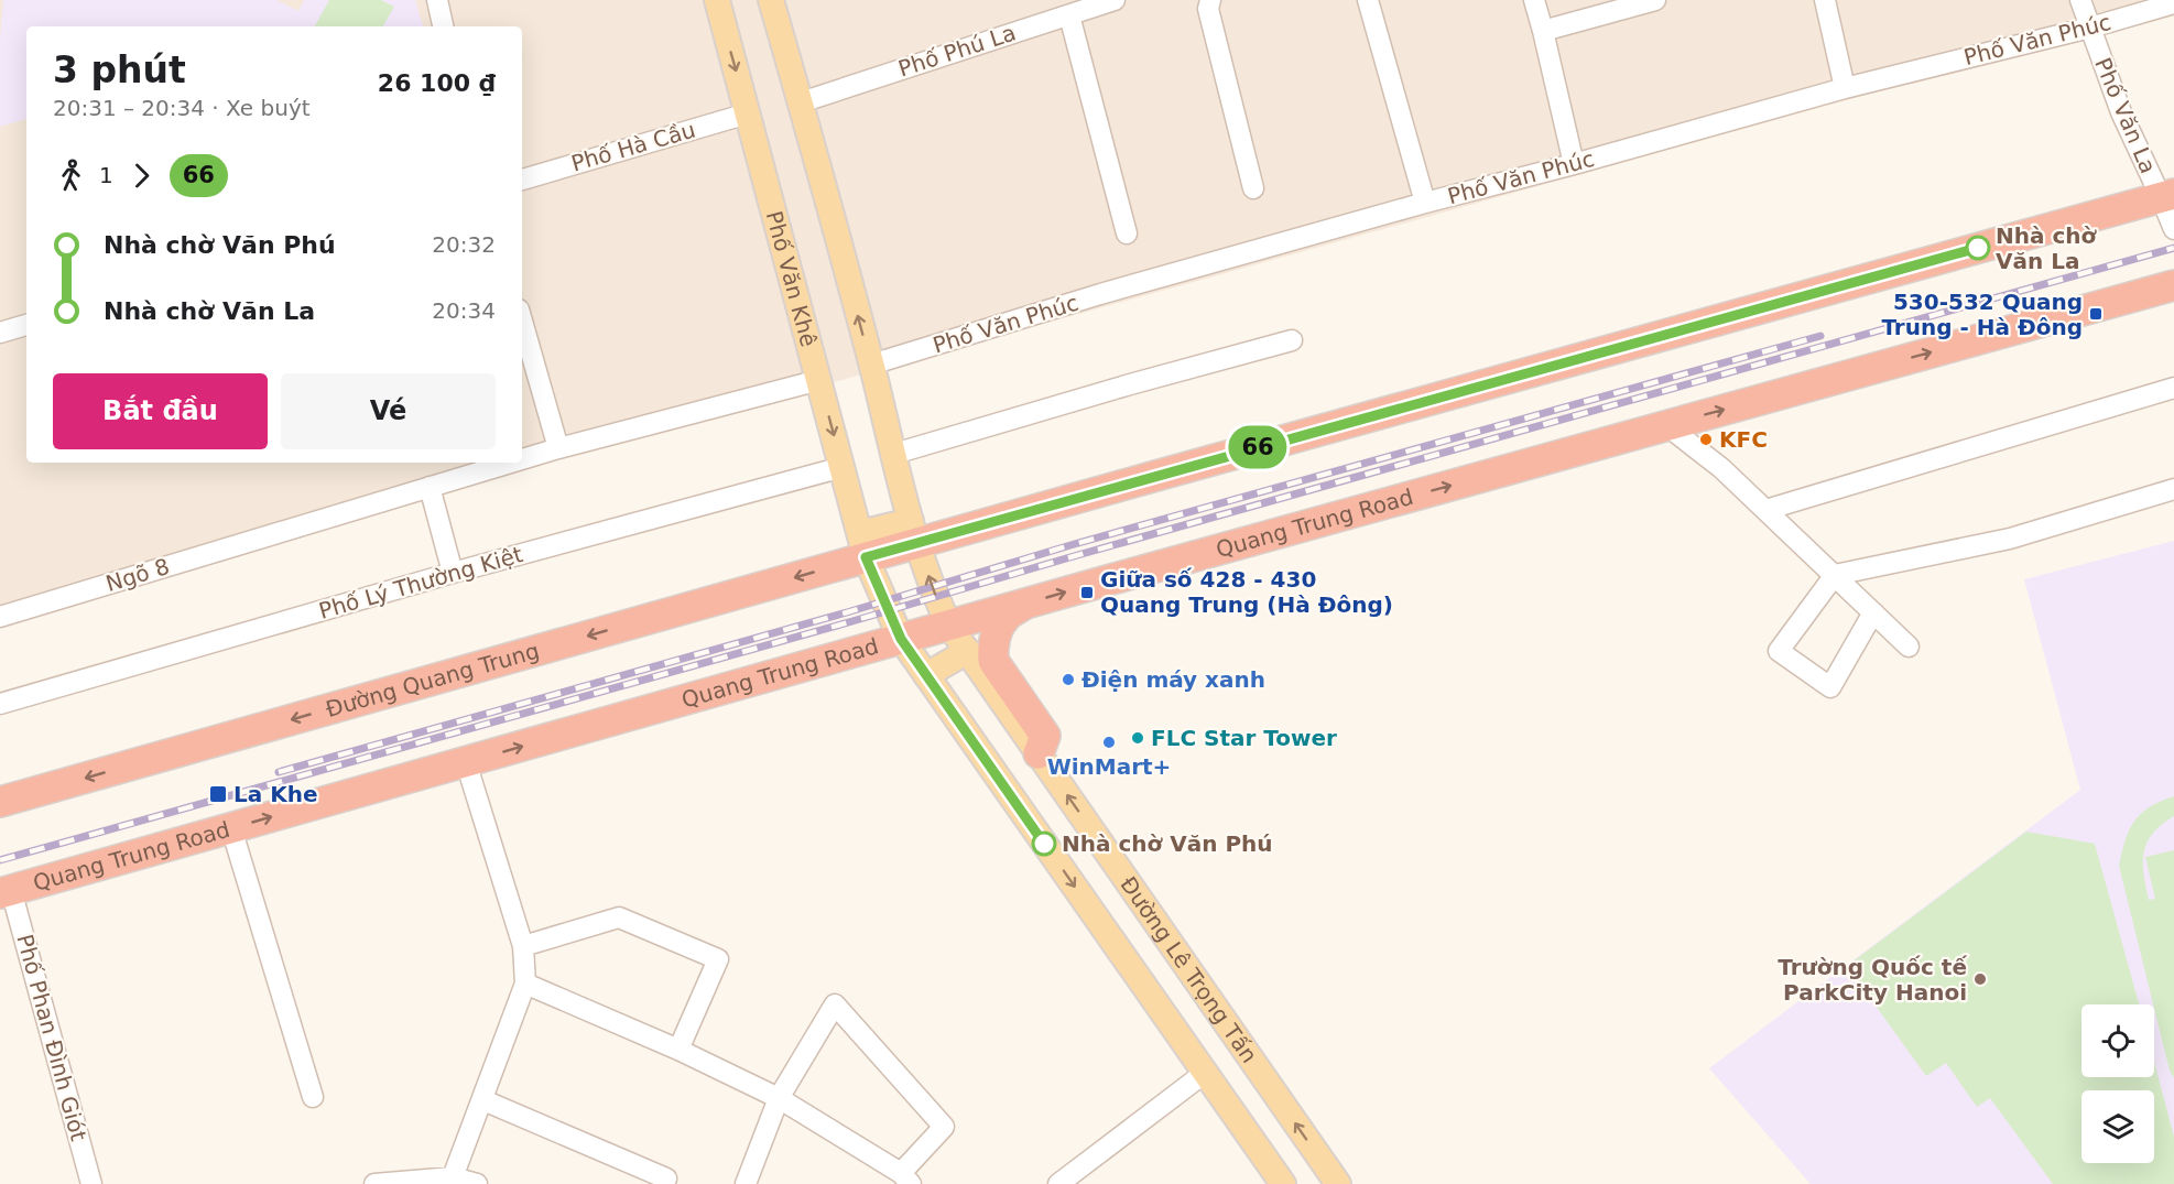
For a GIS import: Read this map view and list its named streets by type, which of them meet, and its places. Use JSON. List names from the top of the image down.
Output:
{
  "streets": {
    "highway": ["Quang Trung Road", "Đường Quang Trung"],
    "main road": ["Phố Văn Khê", "Đường Lê Trọng Tấn"],
    "street": [
      "Phố Văn Phúc",
      "Phố Phú La",
      "Phố Văn La",
      "Phố Hà Cầu",
      "Ngõ 8",
      "Phố Lý Thường Kiệt",
      "Phố Phan Đình Giót"
    ]
  },
  "crossings": [
    ["Phố Văn Phúc", "Phố Văn La"],
    ["Phố Hà Cầu", "Phố Văn Khê"],
    ["Phố Văn Khê", "Quang Trung Road"],
    ["Phố Văn Khê", "Ngõ 8"],
    ["Phố Văn Khê", "Phố Lý Thường Kiệt"],
    ["Phố Văn Khê", "Đường Quang Trung"],
    ["Quang Trung Road", "Đường Lê Trọng Tấn"],
    ["Quang Trung Road", "Phố Phan Đình Giót"]
  ],
  "one_way": ["Đường Quang Trung"],
  "places": {
    "other": [
      "Nhà chờ Văn La",
      "KFC",
      "Điện máy xanh",
      "FLC Star Tower",
      "WinMart+",
      "Nhà chờ Văn Phú",
      "Trường Quốc tế ParkCity Hanoi"
    ],
    "transit": ["530-532 Quang Trung - Hà Đông", "Giữa số 428 - 430 Quang Trung (Hà Đông)", "La Khe"]
  },
  "lines": ["bus line 66"],
  "page": {
    "on_map": "66",
    "heading": ["3 phút", "20:31 – 20:34 · Xe buýt", "26 100 ₫"],
    "legs": ["1", "66"],
    "list": [
      {
        "name": "Nhà chờ Văn Phú",
        "value": "20:32"
      },
      {
        "name": "Nhà chờ Văn La",
        "value": "20:34"
      }
    ],
    "buttons": ["Bắt đầu", "Vé"]
  }
}
